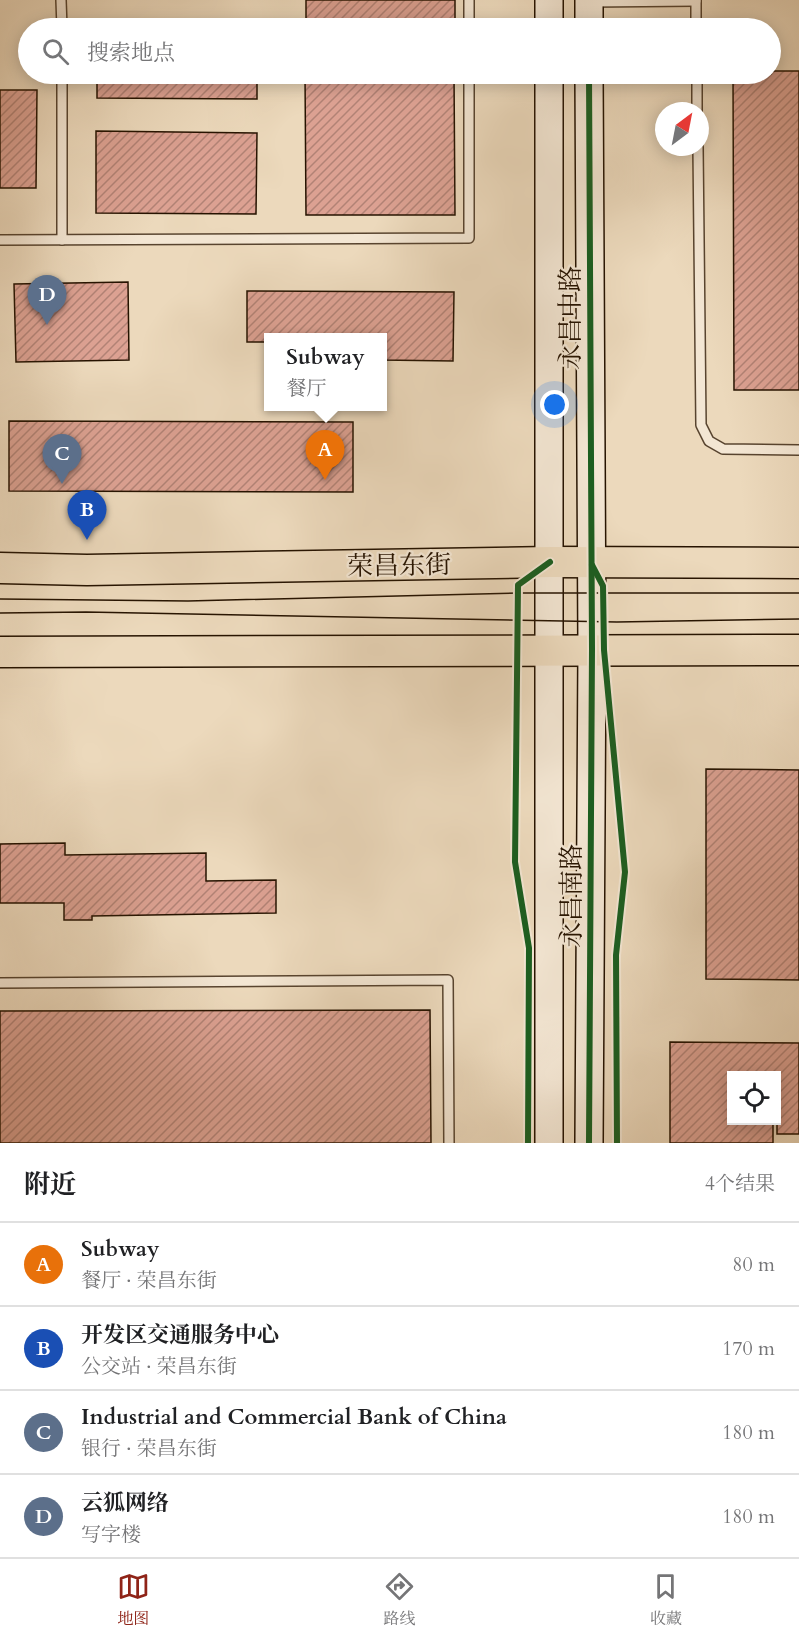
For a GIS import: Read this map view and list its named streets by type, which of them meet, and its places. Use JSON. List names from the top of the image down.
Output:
{
  "streets": {
    "main road": ["荣昌东街"],
    "street": ["永昌中路", "永昌南路"]
  },
  "crossings": [
    ["永昌中路", "荣昌东街"],
    ["永昌中路", "永昌南路"]
  ],
  "north": "top right",
  "page": {
    "search": "搜索地点",
    "pins": [
      "D",
      "A",
      "C",
      "B"
    ],
    "popup": ["Subway", "餐厅"],
    "heading": ["附近", "4个结果"],
    "list": [
      {
        "mark": "A",
        "name": "Subway",
        "note": "餐厅 · 荣昌东街",
        "value": "80 m"
      },
      {
        "mark": "B",
        "name": "开发区交通服务中心",
        "note": "公交站 · 荣昌东街",
        "value": "170 m"
      },
      {
        "mark": "C",
        "name": "Industrial and Commercial Bank of China",
        "note": "银行 · 荣昌东街",
        "value": "180 m"
      },
      {
        "mark": "D",
        "name": "云狐网络",
        "note": "写字楼",
        "value": "180 m"
      }
    ],
    "nav": ["地图", "路线", "收藏"]
  }
}
